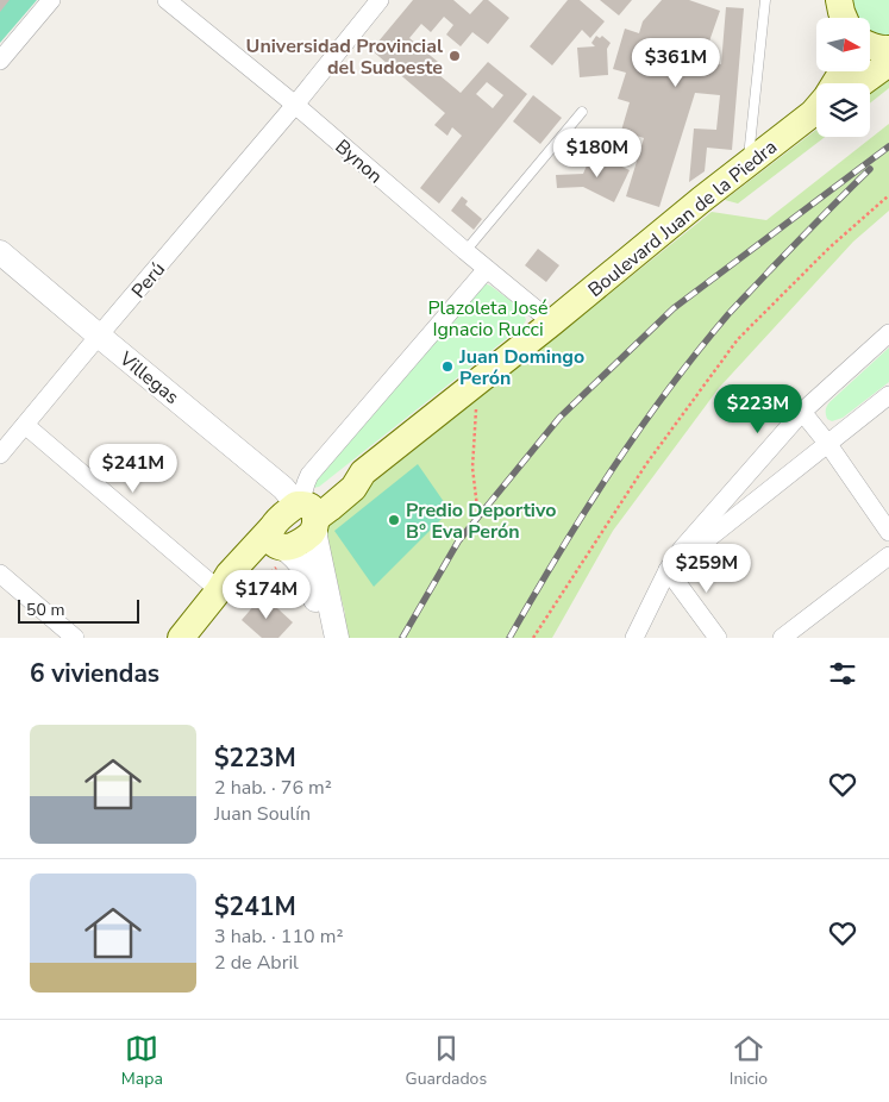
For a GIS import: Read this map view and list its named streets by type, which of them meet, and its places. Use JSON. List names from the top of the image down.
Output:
{
  "streets": {
    "main road": ["Boulevard Juan de la Piedra"],
    "street": ["Bynon", "Perú", "Villegas"]
  },
  "crossings": [
    ["Bynon", "Boulevard Juan de la Piedra"],
    ["Bynon", "Perú"],
    ["Boulevard Juan de la Piedra", "Villegas"],
    ["Perú", "Villegas"]
  ],
  "parks": ["Plazoleta José Ignacio Rucci"],
  "places": ["Universidad Provincial del Sudoeste", "Juan Domingo Perón", "Predio Deportivo B° Eva Perón"],
  "scale_bar": "50 m",
  "north": "right",
  "page": {
    "price": [
      "$361M",
      "$180M",
      "$223M",
      "$241M",
      "$259M",
      "$174M"
    ],
    "scale": "50 m",
    "heading": "6 viviendas",
    "list": [
      {
        "name": "$223M",
        "note": "2 hab. · 76 m² · Juan Soulín"
      },
      {
        "name": "$241M",
        "note": "3 hab. · 110 m² · 2 de Abril"
      }
    ],
    "tabs": ["Mapa", "Guardados", "Inicio"]
  }
}
